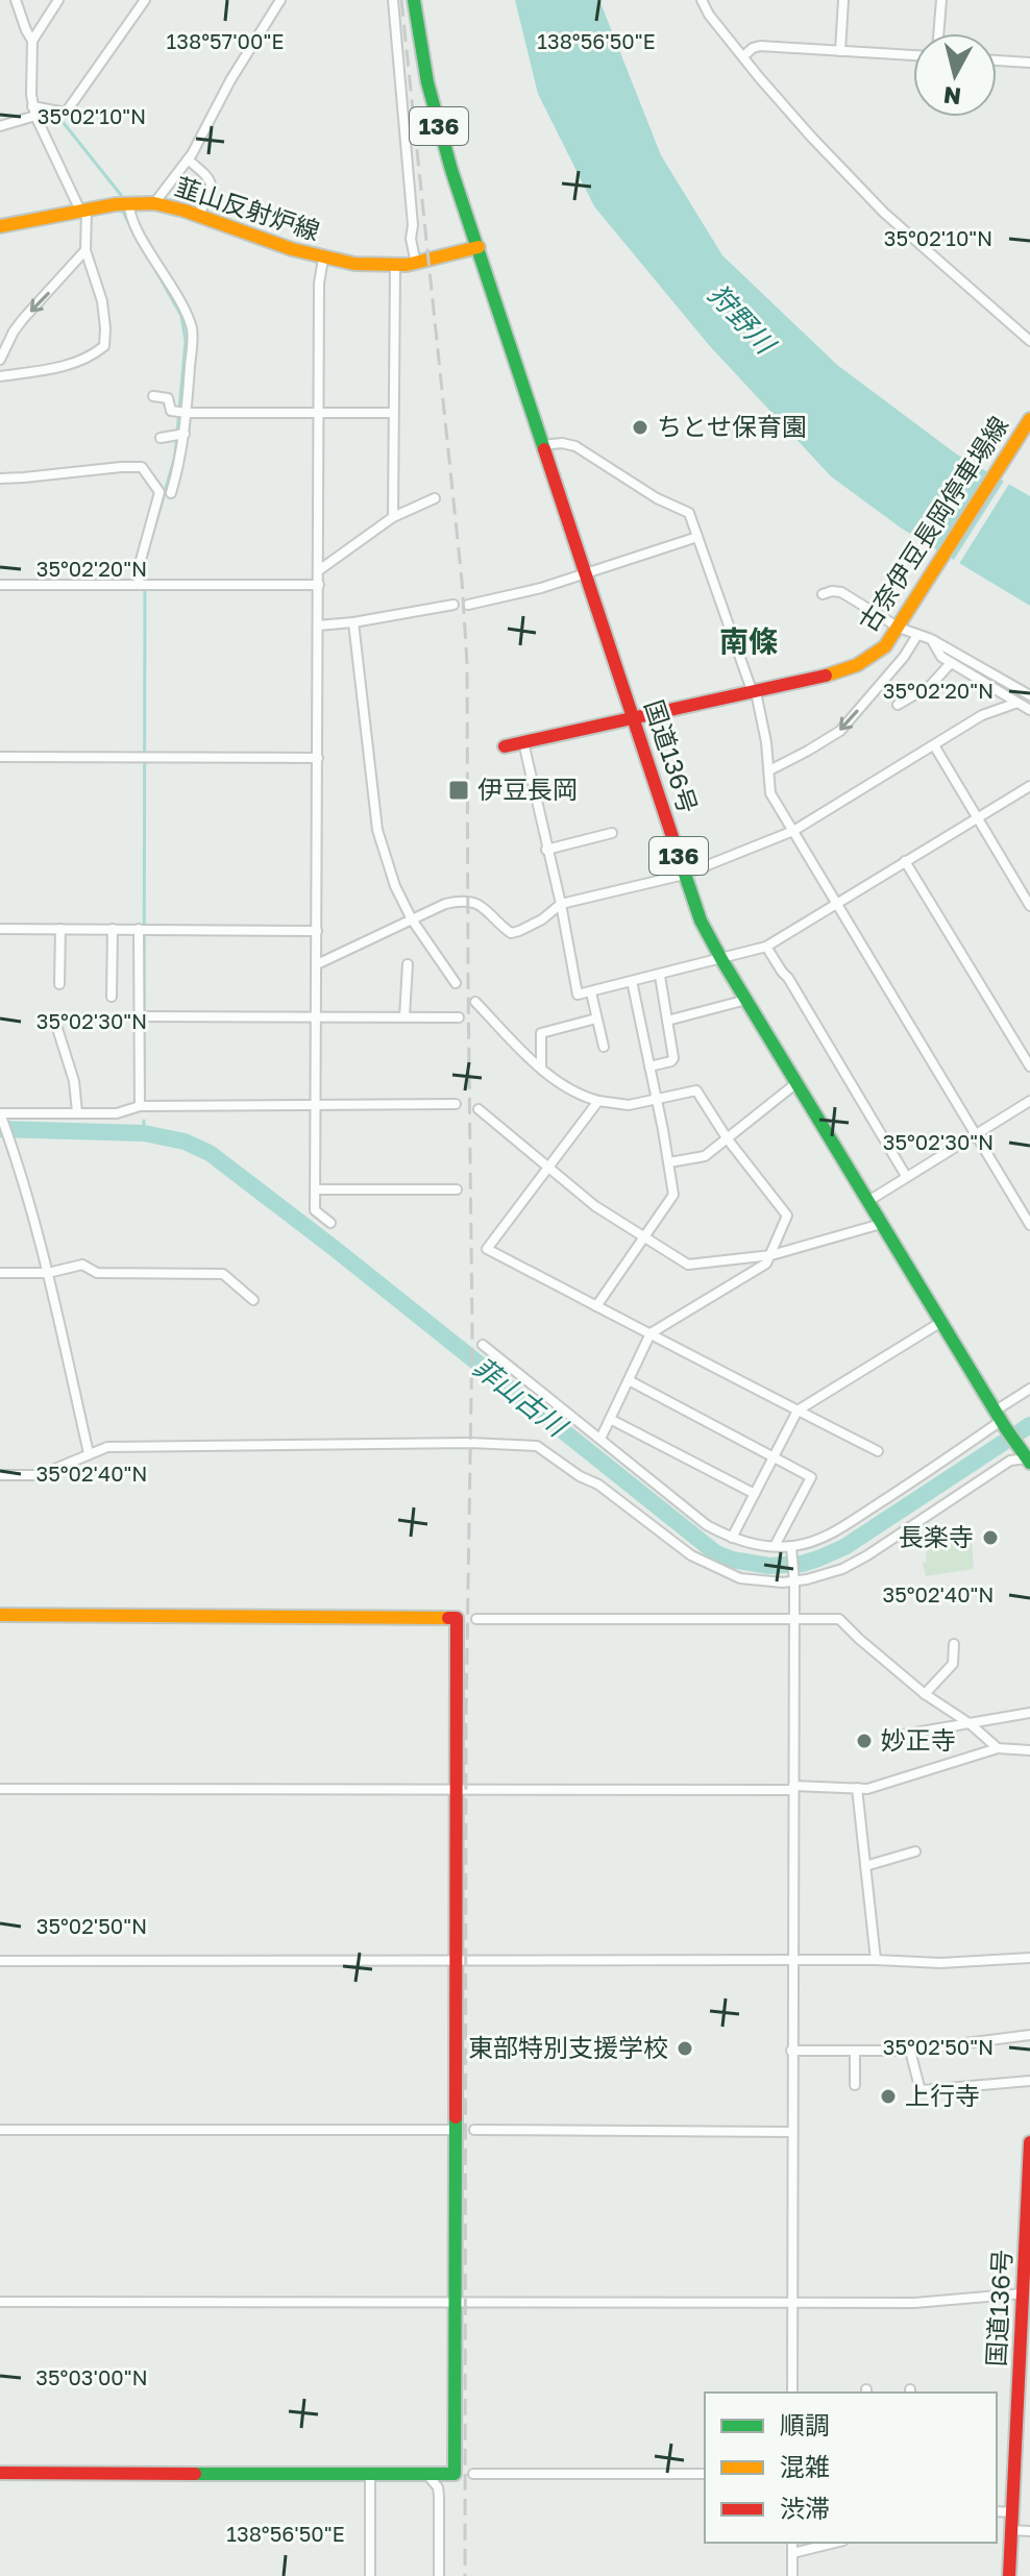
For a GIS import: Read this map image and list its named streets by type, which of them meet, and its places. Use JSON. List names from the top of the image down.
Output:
{
  "streets": {
    "main road": [
      "136",
      "韮山反射炉線",
      "古奈伊豆長岡停車場線",
      "国道136号"
    ]
  },
  "crossings": [
    ["韮山反射炉線", "国道136号"],
    ["古奈伊豆長岡停車場線", "国道136号"]
  ],
  "districts": ["南條"],
  "water": ["狩野川", "菲山古川"],
  "places": {
    "other": [
      "ちとせ保育園",
      "長楽寺",
      "妙正寺",
      "東部特別支援学校",
      "上行寺"
    ],
    "transit": ["伊豆長岡"]
  },
  "legend": ["順調", "混雑", "渋滞"],
  "north": "bottom",
  "coordinates": [
    "138°57'00\"E",
    "138°56'50\"E",
    "35°02'10\"N",
    "35°02'20\"N",
    "35°02'30\"N",
    "35°02'40\"N",
    "35°02'50\"N",
    "35°03'00\"N"
  ]
}
